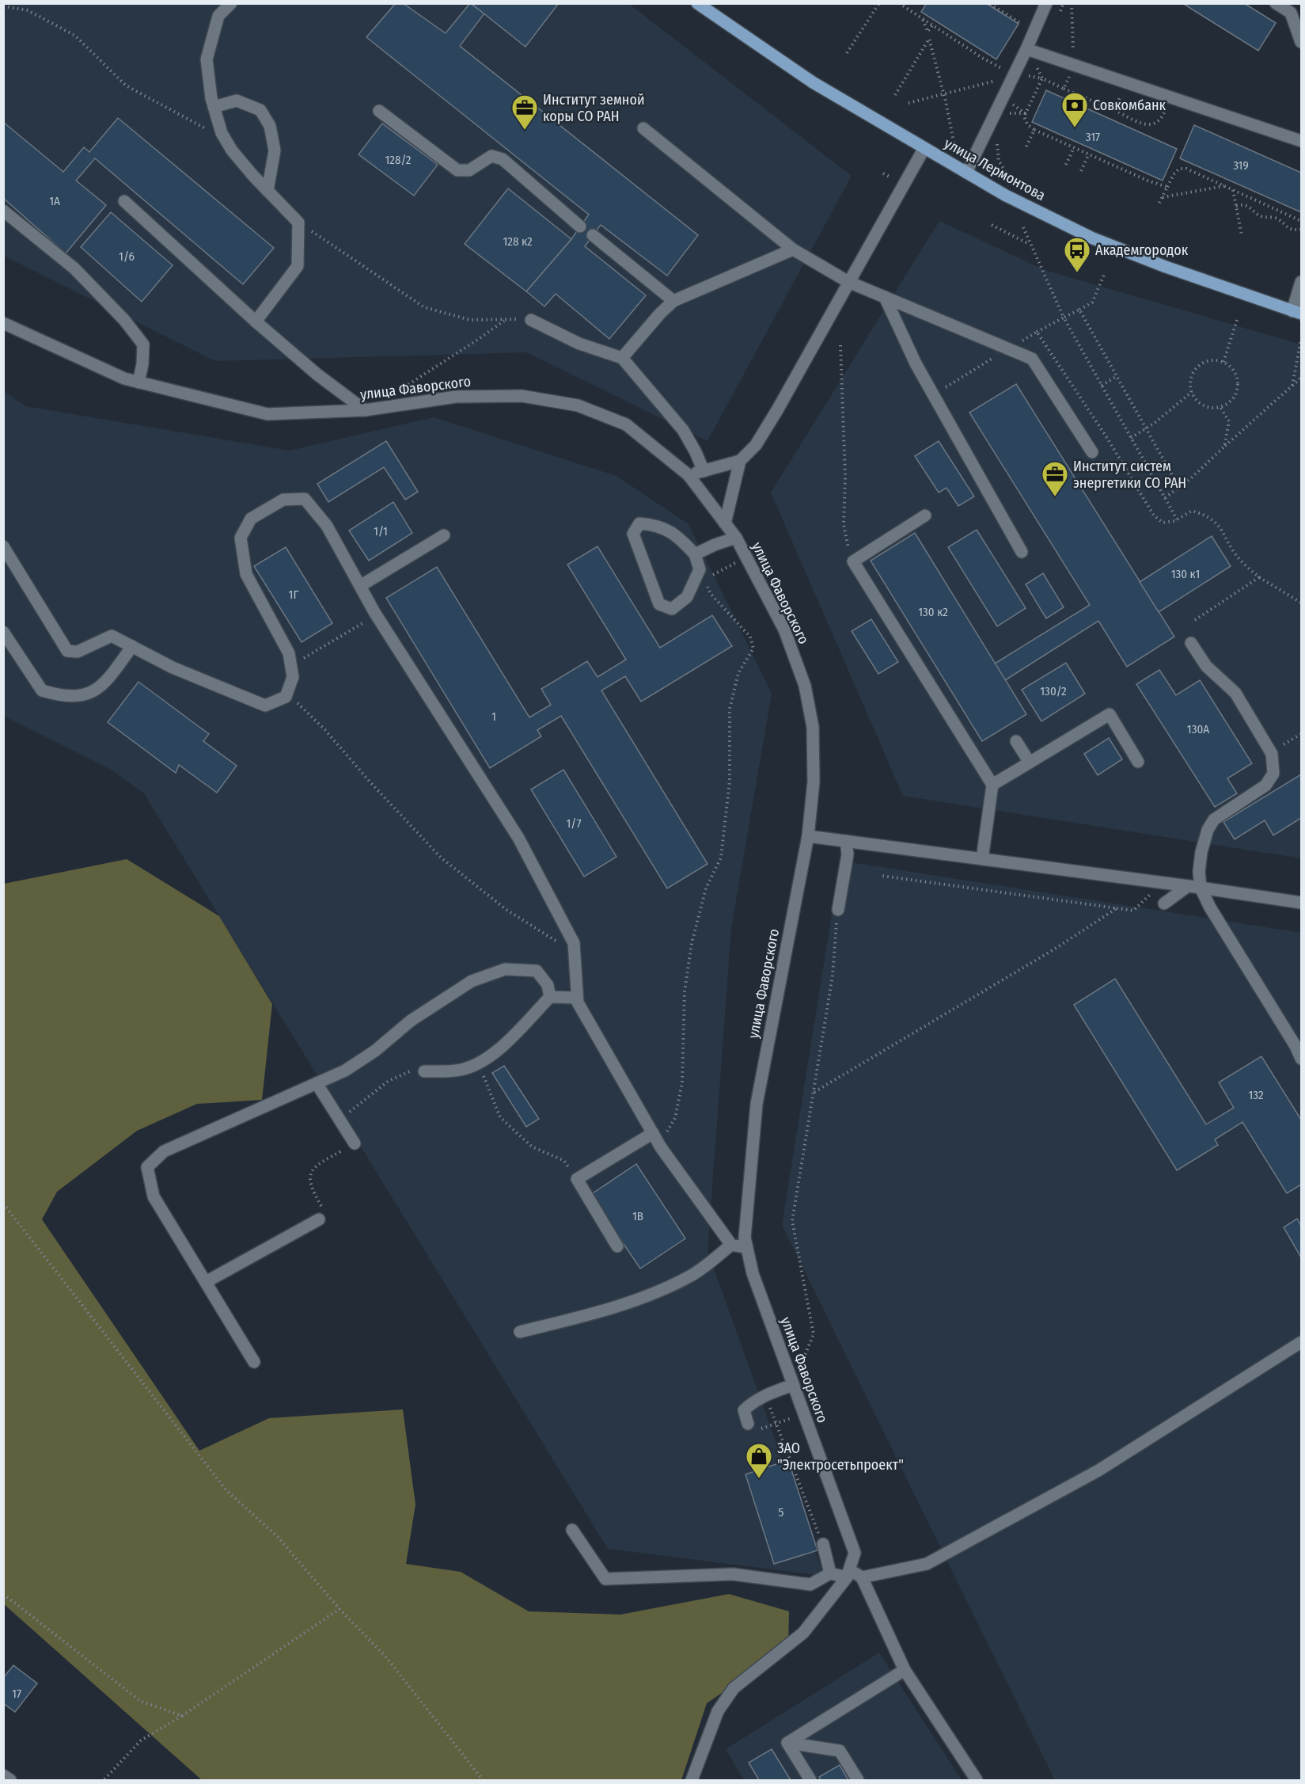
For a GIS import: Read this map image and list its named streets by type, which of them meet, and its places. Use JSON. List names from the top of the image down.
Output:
{
  "streets": {
    "main road": ["улица Лермонтова"],
    "street": ["улица Фаворского"]
  },
  "places": {
    "bank": ["Совкомбанк"],
    "office": ["Институт земной коры СО РАН", "Институт систем энергетики СО РАН"],
    "bus stop": ["Академгородок"],
    "shop": ["ЗАО \"Электросетьпроект\""]
  },
  "house_numbers": [
    "317",
    "128/2",
    "319",
    "1А",
    "128 к2",
    "1/6",
    "1/1",
    "130 к1",
    "1Г",
    "130 к2",
    "130/2",
    "1",
    "130А",
    "1/7",
    "132",
    "1В",
    "5",
    "17"
  ]
}
